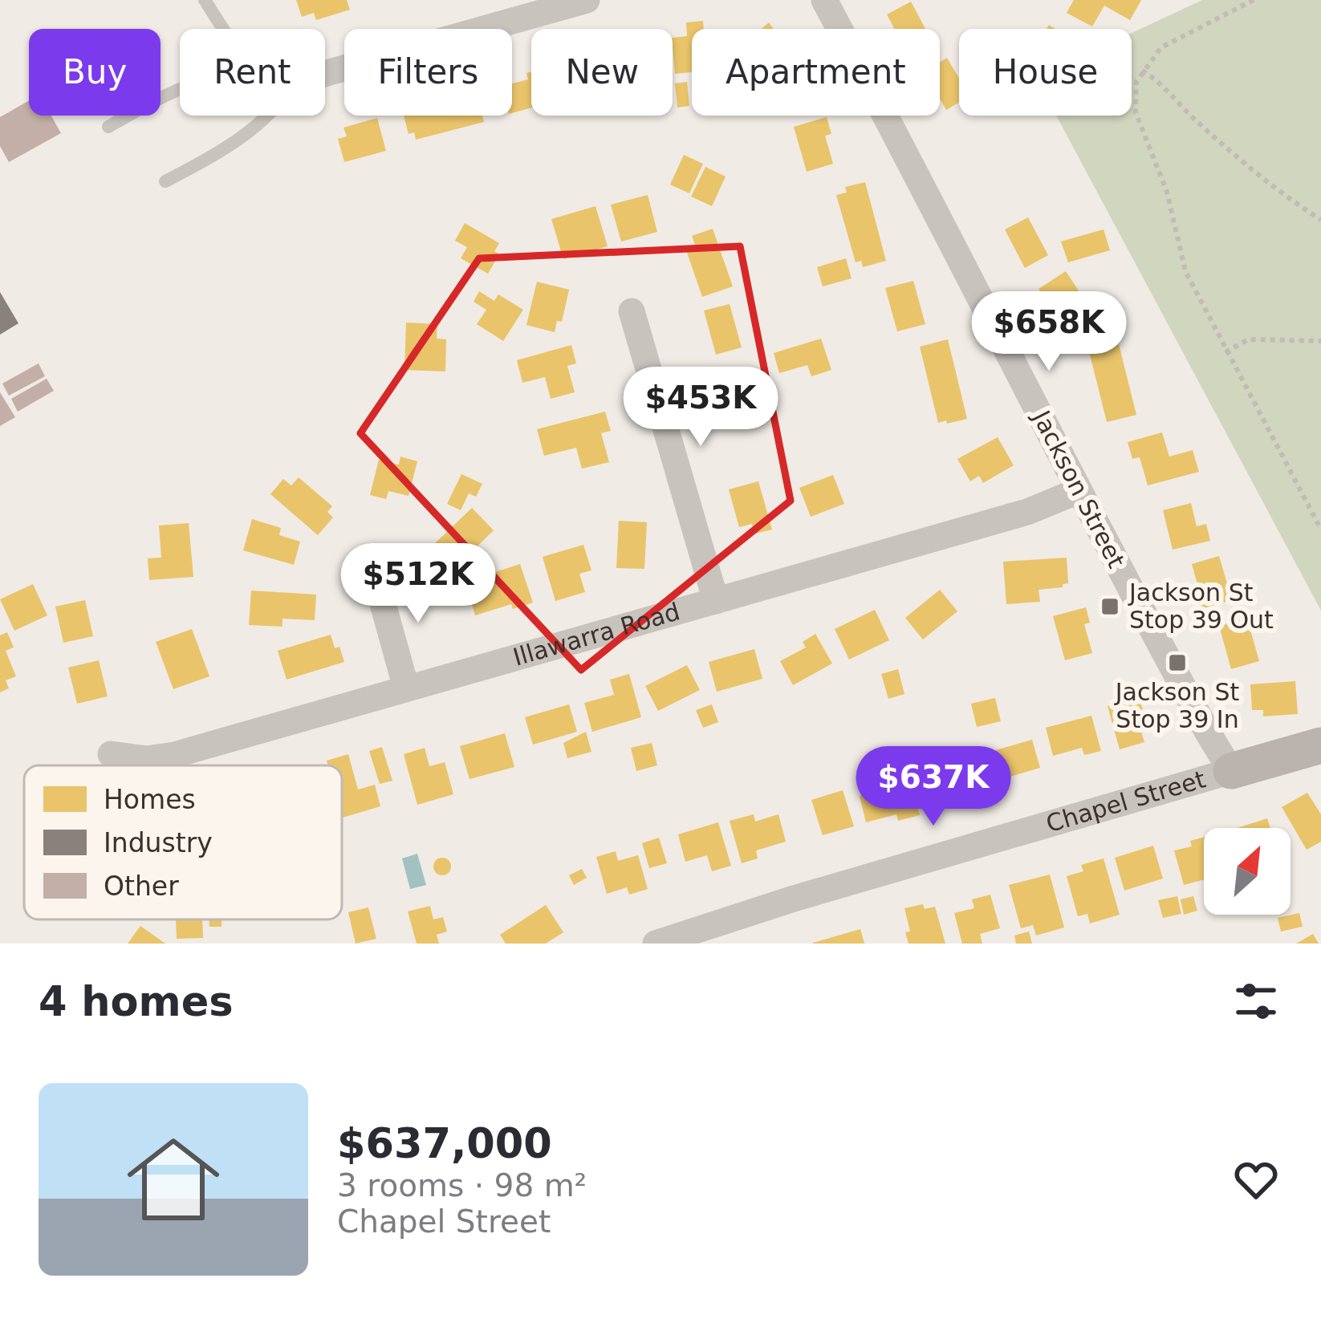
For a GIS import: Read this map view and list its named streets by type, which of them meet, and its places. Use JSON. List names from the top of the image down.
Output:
{
  "streets": {
    "street": ["Jackson Street", "Illawarra Road", "Chapel Street"]
  },
  "crossings": [
    ["Jackson Street", "Illawarra Road"],
    ["Jackson Street", "Chapel Street"]
  ],
  "places": {
    "transit": ["Jackson St Stop 39 Out", "Jackson St Stop 39 In"]
  },
  "legend": ["Homes", "Industry", "Other"],
  "north": "top right",
  "page": {
    "chip": [
      "Buy",
      "Rent",
      "Filters",
      "New",
      "Apartment",
      "House"
    ],
    "price": [
      "$658K",
      "$453K",
      "$512K",
      "$637K"
    ],
    "heading": "4 homes",
    "list": [
      {
        "name": "$637,000",
        "note": "3 rooms · 98 m² · Chapel Street"
      }
    ]
  }
}
